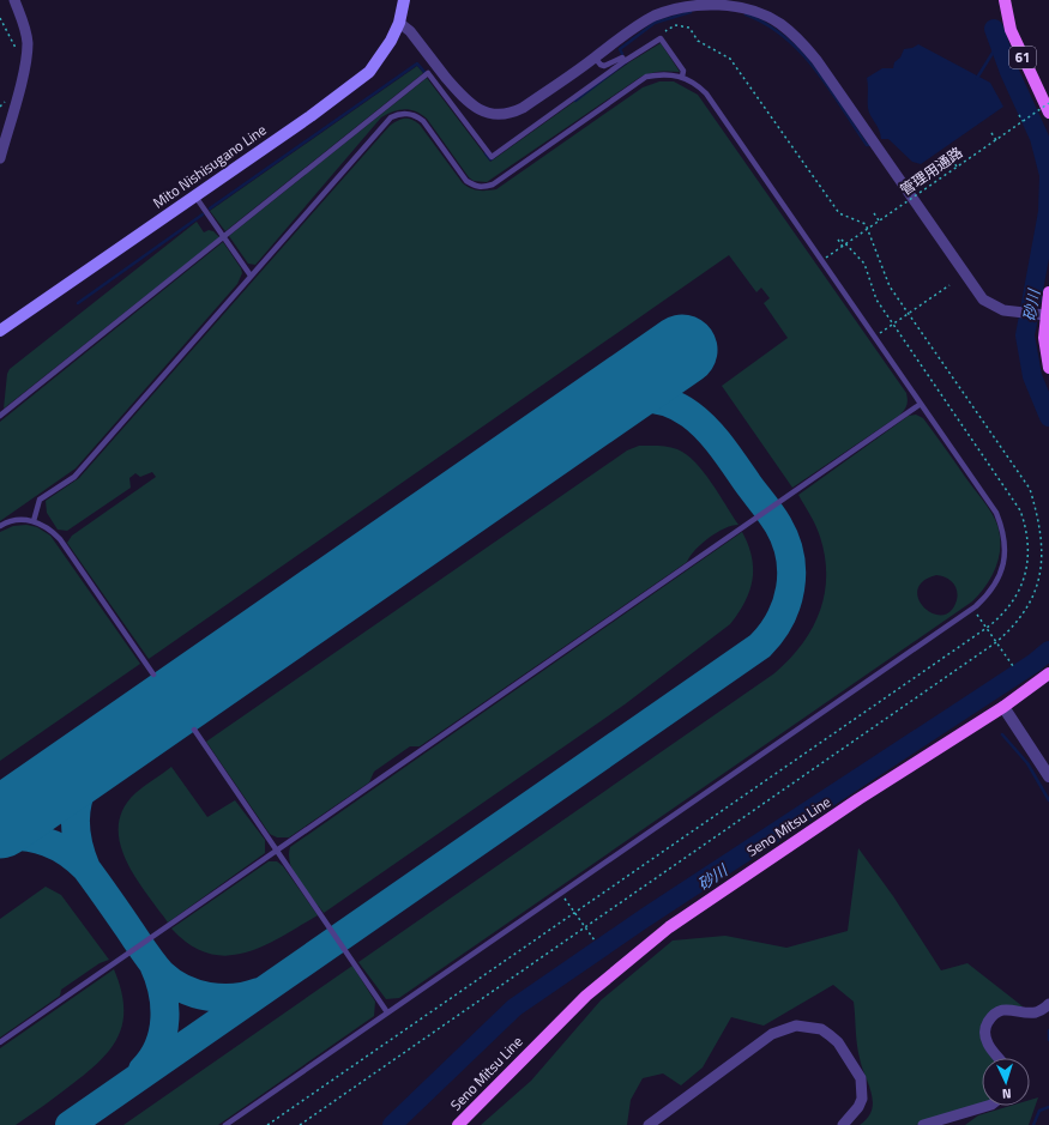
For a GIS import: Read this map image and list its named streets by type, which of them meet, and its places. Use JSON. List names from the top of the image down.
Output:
{
  "streets": {
    "main road": ["61", "Mito Nishisugano Line", "Seno Mitsu Line"],
    "path": ["管理用通路"]
  },
  "water": ["砂川"],
  "north": "bottom"
}
